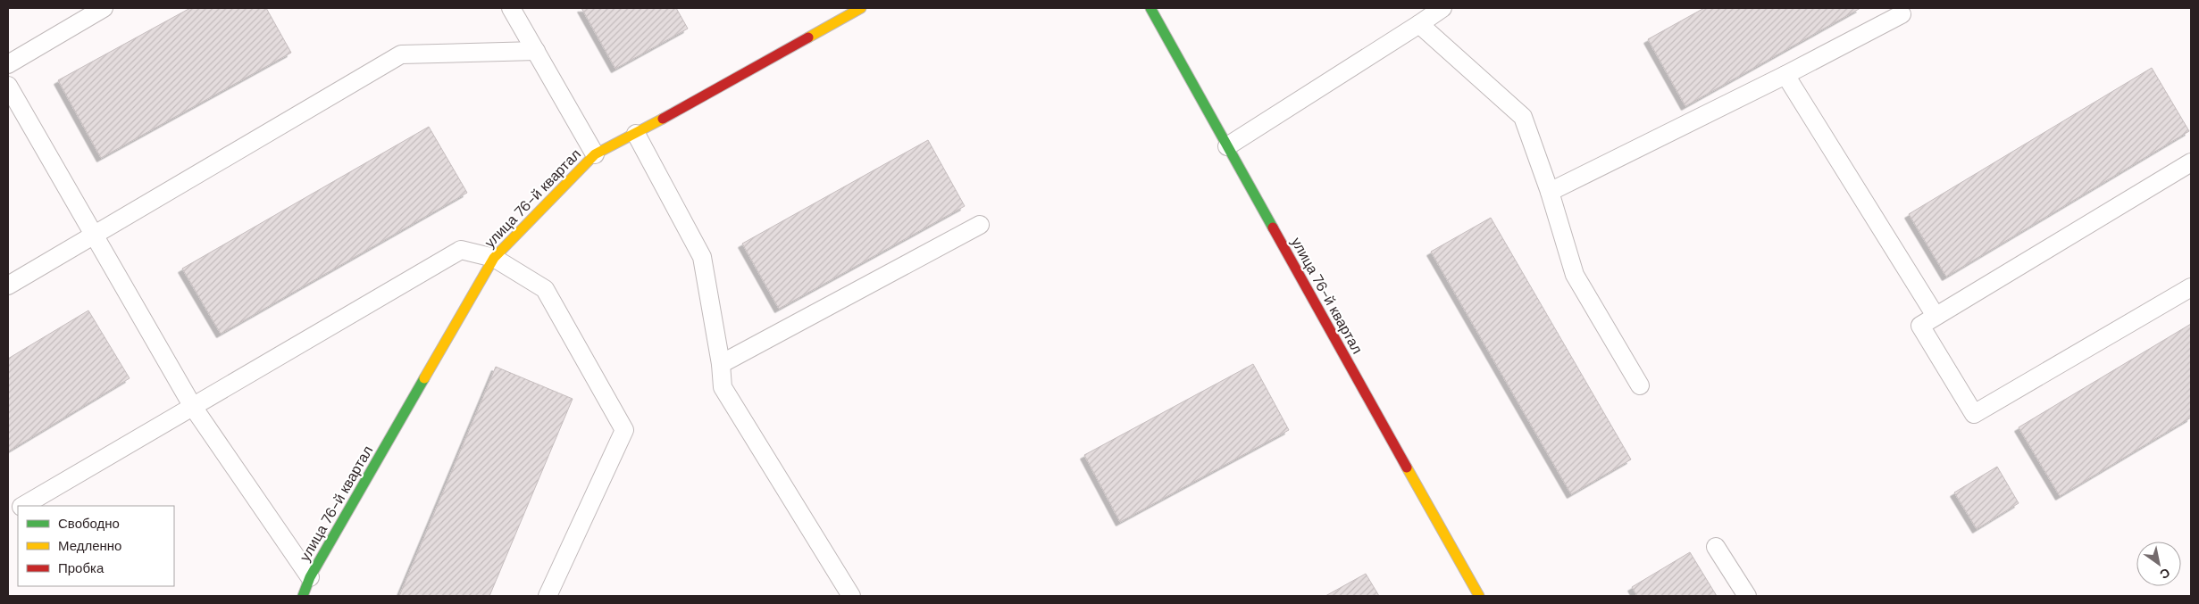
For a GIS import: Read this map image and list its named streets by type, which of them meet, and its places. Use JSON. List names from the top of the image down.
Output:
{
  "streets": {
    "street": ["улица 76-й квартал"]
  },
  "legend": ["Свободно", "Медленно", "Пробка"],
  "north": "bottom right"
}
